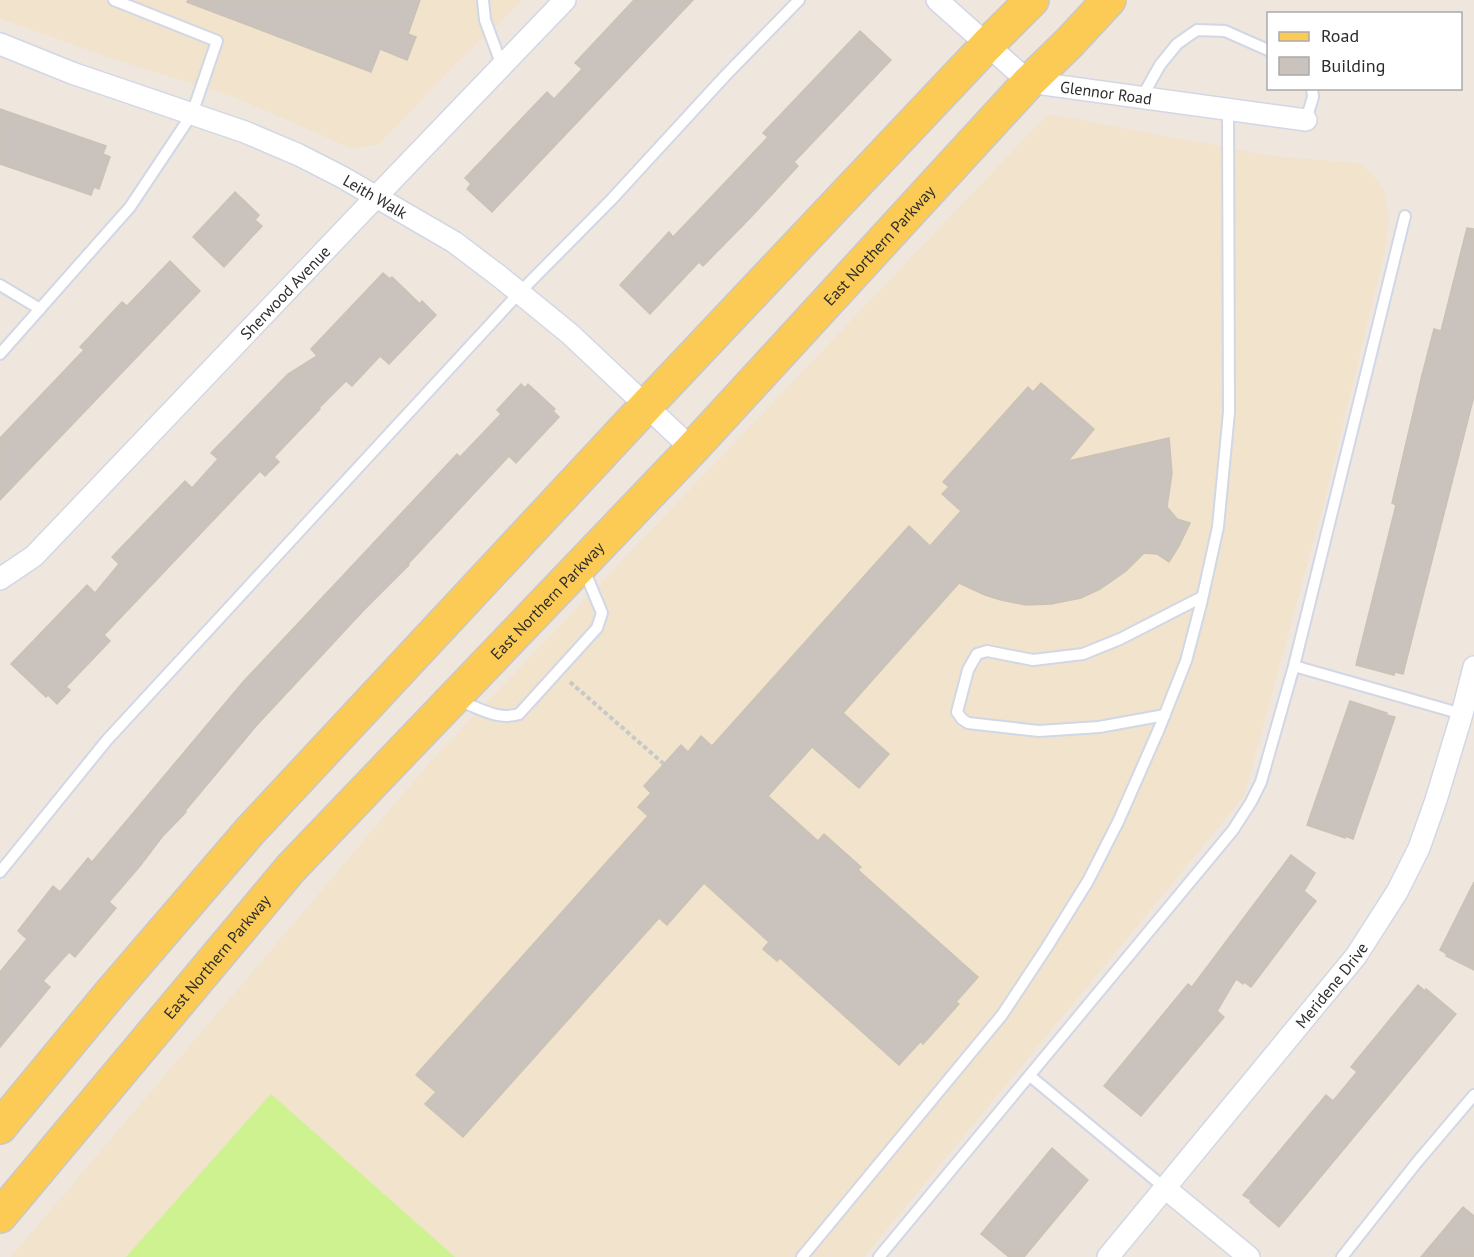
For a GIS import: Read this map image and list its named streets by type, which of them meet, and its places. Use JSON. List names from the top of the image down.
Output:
{
  "streets": {
    "main road": ["East Northern Parkway"],
    "street": [
      "Glennor Road",
      "Leith Walk",
      "Sherwood Avenue",
      "Meridene Drive"
    ]
  },
  "crossings": [
    ["Glennor Road", "East Northern Parkway"],
    ["Leith Walk", "East Northern Parkway"],
    ["Leith Walk", "Sherwood Avenue"]
  ],
  "legend": ["Road", "Building"]
}
